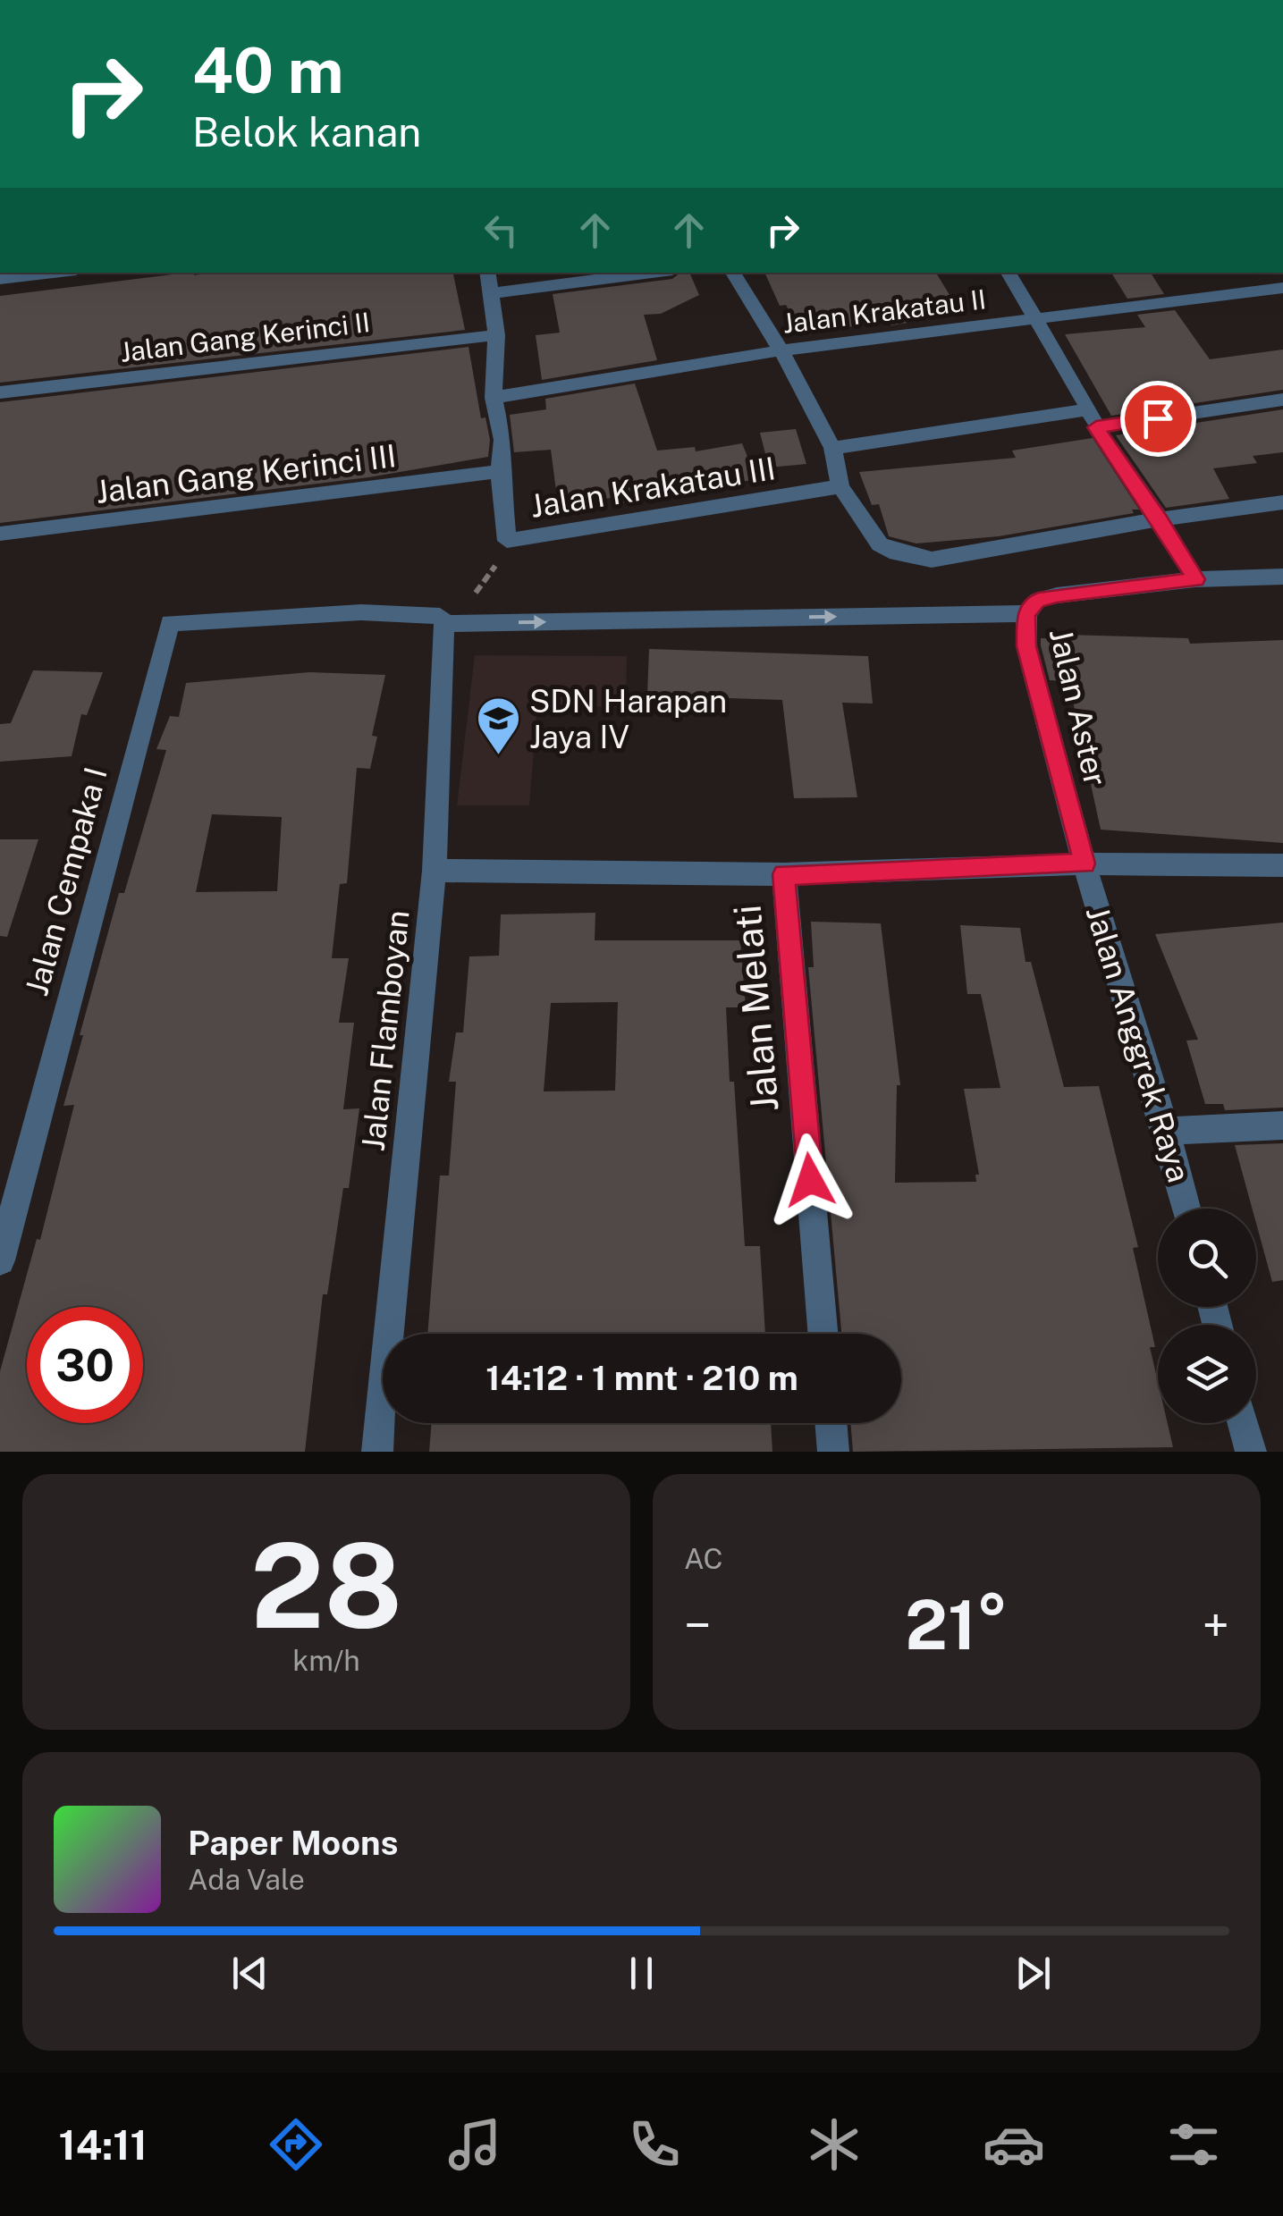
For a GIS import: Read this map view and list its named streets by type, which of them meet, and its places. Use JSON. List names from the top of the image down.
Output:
{
  "streets": {
    "street": [
      "Jalan Krakatau II",
      "Jalan Gang Kerinci II",
      "Jalan Gang Kerinci III",
      "Jalan Krakatau III",
      "Jalan Aster",
      "Jalan Cempaka I",
      "Jalan Melati",
      "Jalan Flamboyan",
      "Jalan Anggrek Raya"
    ]
  },
  "crossings": [
    ["Jalan Krakatau II", "Jalan Krakatau III"],
    ["Jalan Gang Kerinci II", "Jalan Krakatau III"],
    ["Jalan Gang Kerinci III", "Jalan Krakatau III"],
    ["Jalan Aster", "Jalan Anggrek Raya"],
    ["Jalan Cempaka I", "Jalan Flamboyan"]
  ],
  "places": {
    "school or university": ["SDN Harapan Jaya IV"]
  },
  "page": {
    "turn": ["40 m", "Belok kanan"],
    "limit": "30",
    "trip": "14:12 · 1 mnt · 210 m",
    "tile": [
      ["28", "km/h"],
      "AC"
    ],
    "heat": ["−", "21°", "+"],
    "song": ["Paper Moons", "Ada Vale"],
    "tabs": "14:11"
  }
}
